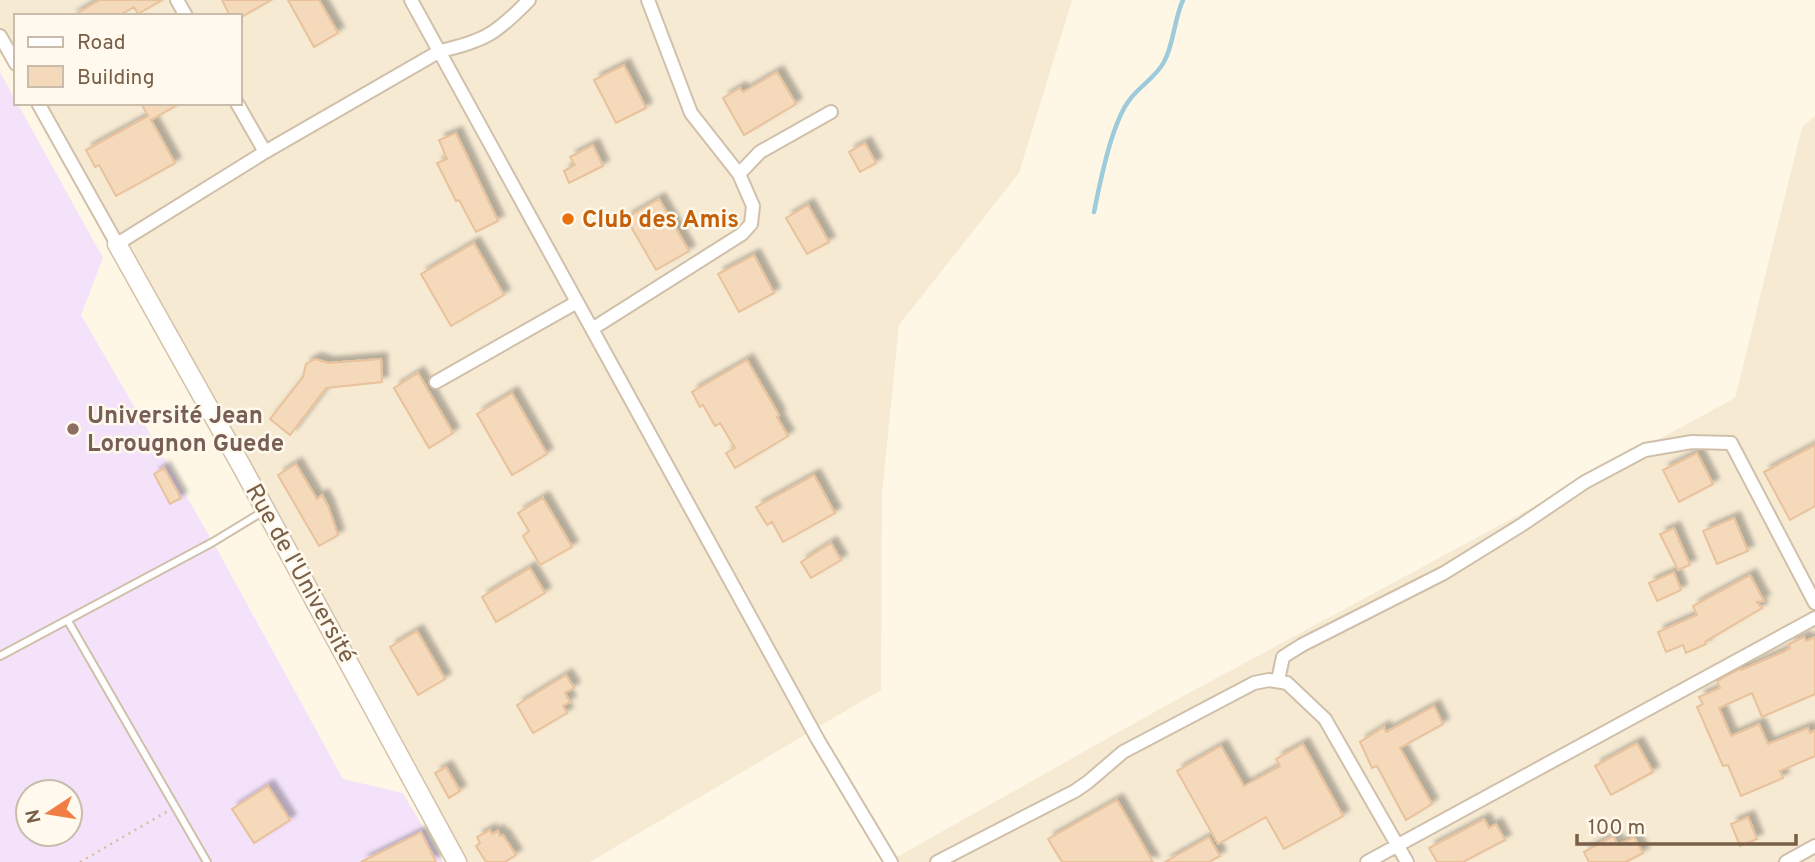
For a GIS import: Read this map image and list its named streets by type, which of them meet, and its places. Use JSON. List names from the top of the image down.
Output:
{
  "streets": {
    "street": ["Rue de l'Université"]
  },
  "places": ["Club des Amis", "Université Jean Lorougnon Guede"],
  "legend": ["Road", "Building"],
  "scale_bar": "100 m",
  "north": "left"
}
